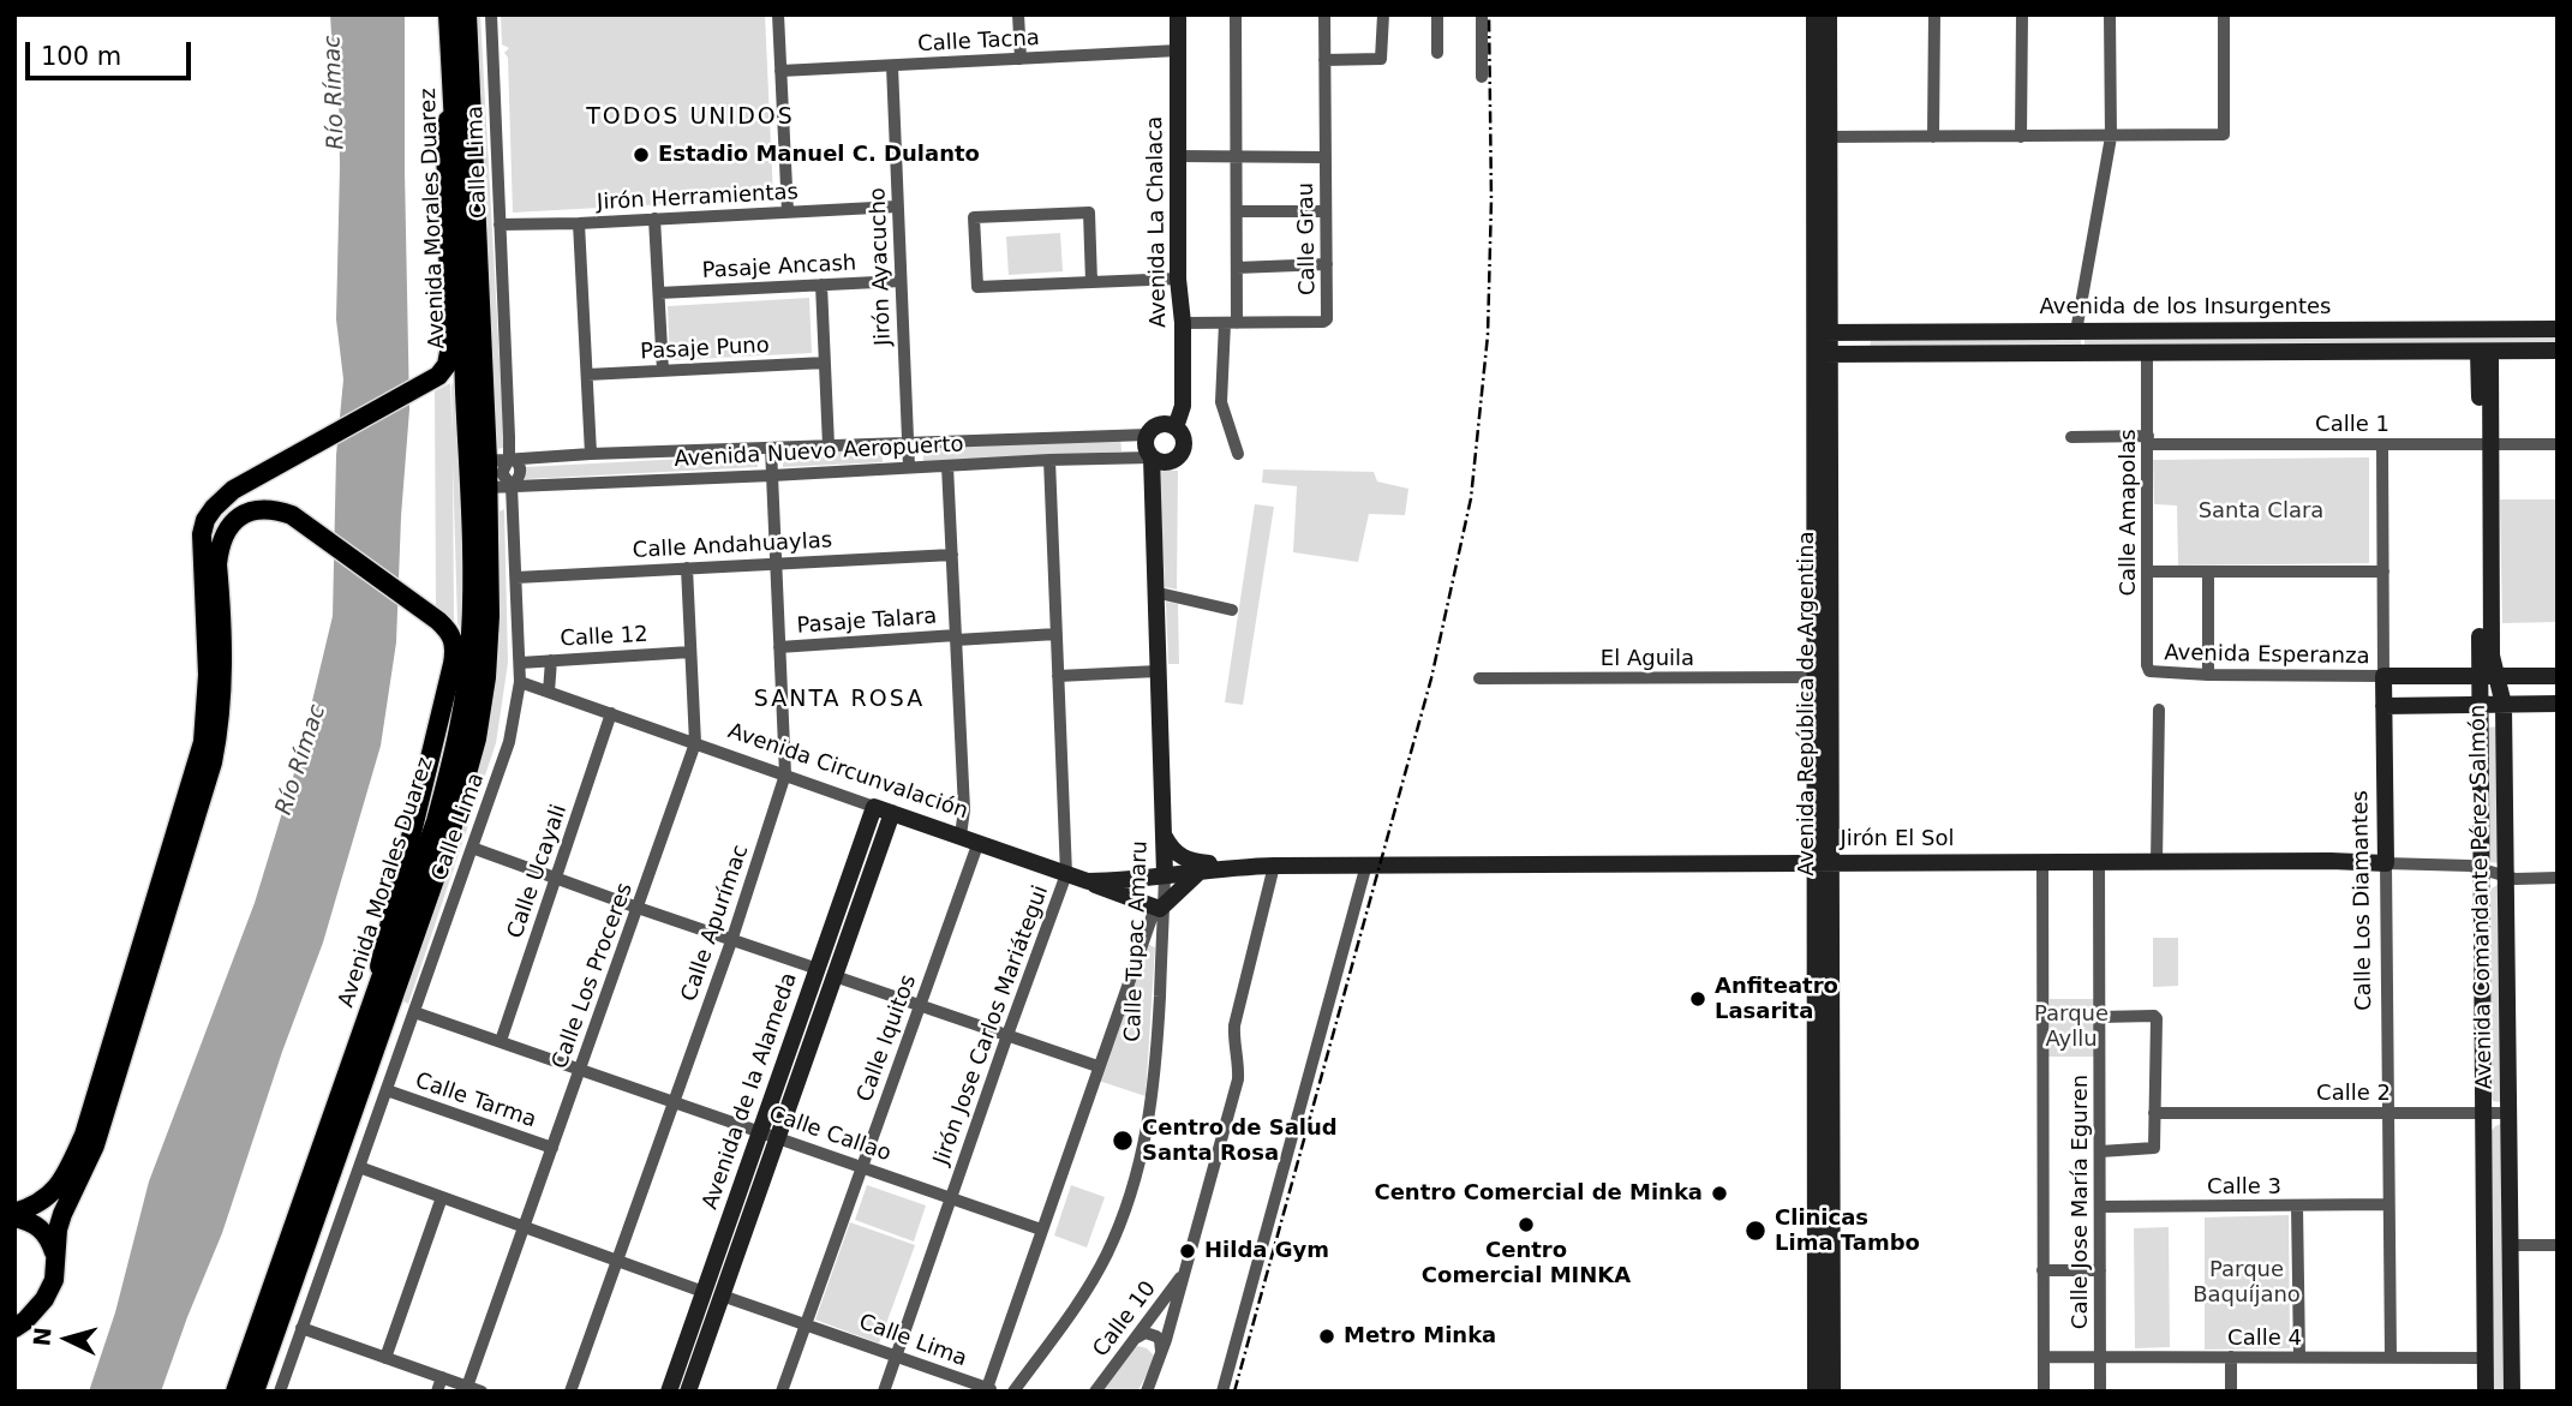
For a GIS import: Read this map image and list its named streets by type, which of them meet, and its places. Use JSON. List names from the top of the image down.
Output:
{
  "streets": {
    "highway": ["Avenida Morales Duarez"],
    "main road": [
      "Avenida La Chalaca",
      "Avenida de los Insurgentes",
      "Avenida República de Argentina",
      "Avenida Circunvalación",
      "Jirón El Sol",
      "Avenida Comandante Pérez Salmón",
      "Calle Los Diamantes",
      "Calle Tupac Amaru",
      "Avenida de la Alameda"
    ],
    "street": [
      "Calle Tacna",
      "Calle Lima",
      "Jirón Herramientas",
      "Calle Grau",
      "Jirón Ayacucho",
      "Pasaje Ancash",
      "Pasaje Puno",
      "Calle 1",
      "Avenida Nuevo Aeropuerto",
      "Calle Amapolas",
      "Calle Andahuaylas",
      "Pasaje Talara",
      "Calle 12",
      "Avenida Esperanza",
      "El Aguila",
      "Calle Ucayali",
      "Calle Apurímac",
      "Calle Los Proceres",
      "Jirón Jose Carlos Mariátegui",
      "Calle Iquitos",
      "Calle 2",
      "Calle Tarma",
      "Calle Callao",
      "Calle 3",
      "Calle Jose María Eguren",
      "Calle 10",
      "Calle 4"
    ]
  },
  "crossings": [
    ["Calle Tacna", "Avenida La Chalaca"],
    ["Calle Tacna", "Jirón Ayacucho"],
    ["Calle Lima", "Jirón Herramientas"],
    ["Calle Lima", "Avenida Morales Duarez"],
    ["Calle Lima", "Avenida Nuevo Aeropuerto"],
    ["Calle Lima", "Calle Andahuaylas"],
    ["Calle Lima", "Calle 12"],
    ["Calle Lima", "Avenida Circunvalación"],
    ["Calle Lima", "Calle Apurímac"],
    ["Calle Lima", "Calle Tupac Amaru"],
    ["Calle Lima", "Calle Los Proceres"],
    ["Calle Lima", "Jirón Jose Carlos Mariátegui"],
    ["Calle Lima", "Calle Iquitos"],
    ["Calle Lima", "Avenida de la Alameda"],
    ["Calle Lima", "Calle Tarma"],
    ["Calle Lima", "Calle Callao"],
    ["Jirón Herramientas", "Jirón Ayacucho"],
    ["Avenida Morales Duarez", "Avenida Nuevo Aeropuerto"],
    ["Avenida La Chalaca", "Calle Grau"],
    ["Avenida La Chalaca", "Avenida Nuevo Aeropuerto"],
    ["Avenida La Chalaca", "Calle Tupac Amaru"],
    ["Jirón Ayacucho", "Pasaje Ancash"],
    ["Jirón Ayacucho", "Avenida Nuevo Aeropuerto"],
    ["Avenida de los Insurgentes", "Avenida República de Argentina"],
    ["Calle 1", "Calle Amapolas"],
    ["Calle 1", "Avenida Comandante Pérez Salmón"],
    ["Calle 1", "Calle Los Diamantes"],
    ["Avenida Nuevo Aeropuerto", "Calle Apurímac"],
    ["Avenida Nuevo Aeropuerto", "Calle Tupac Amaru"],
    ["Avenida Nuevo Aeropuerto", "Jirón Jose Carlos Mariátegui"],
    ["Calle Amapolas", "Avenida Esperanza"],
    ["Calle Andahuaylas", "Calle Apurímac"],
    ["Calle Andahuaylas", "Calle Los Proceres"],
    ["Pasaje Talara", "Calle Apurímac"],
    ["Pasaje Talara", "Jirón Jose Carlos Mariátegui"],
    ["Calle 12", "Calle Los Proceres"],
    ["Avenida Esperanza", "Calle Los Diamantes"],
    ["El Aguila", "Avenida República de Argentina"],
    ["Avenida República de Argentina", "Jirón El Sol"],
    ["Avenida Circunvalación", "Jirón El Sol"],
    ["Avenida Circunvalación", "Calle Ucayali"],
    ["Avenida Circunvalación", "Calle Apurímac"],
    ["Avenida Circunvalación", "Calle Tupac Amaru"],
    ["Avenida Circunvalación", "Calle Los Proceres"],
    ["Avenida Circunvalación", "Jirón Jose Carlos Mariátegui"],
    ["Avenida Circunvalación", "Calle Iquitos"],
    ["Avenida Circunvalación", "Avenida de la Alameda"],
    ["Jirón El Sol", "Avenida Comandante Pérez Salmón"],
    ["Jirón El Sol", "Calle Los Diamantes"],
    ["Jirón El Sol", "Calle Tupac Amaru"],
    ["Jirón El Sol", "Calle Jose María Eguren"],
    ["Calle Ucayali", "Calle Callao"],
    ["Avenida Comandante Pérez Salmón", "Calle 2"],
    ["Avenida Comandante Pérez Salmón", "Calle 4"],
    ["Calle Los Diamantes", "Calle 2"],
    ["Calle Los Diamantes", "Calle 3"],
    ["Calle Los Diamantes", "Calle 4"],
    ["Calle Apurímac", "Calle Callao"],
    ["Calle Tupac Amaru", "Calle Callao"],
    ["Calle Los Proceres", "Calle Tarma"],
    ["Calle Los Proceres", "Calle Callao"],
    ["Jirón Jose Carlos Mariátegui", "Calle Callao"],
    ["Calle Iquitos", "Calle Callao"],
    ["Avenida de la Alameda", "Calle Callao"],
    ["Calle 3", "Calle Jose María Eguren"],
    ["Calle Jose María Eguren", "Calle 4"]
  ],
  "districts": ["TODOS UNIDOS", "SANTA ROSA"],
  "water": ["Río Rímac"],
  "parks": ["Santa Clara", "Parque Ayllu", "Parque Baquíjano"],
  "places": [
    "Estadio Manuel C. Dulanto",
    "Anfiteatro Lasarita",
    "Centro de Salud Santa Rosa",
    "Centro Comercial de Minka",
    "Centro Comercial MINKA",
    "Clinicas Lima Tambo",
    "Hilda Gym",
    "Metro Minka"
  ],
  "scale_bar": "100 m",
  "north": "left"
}
